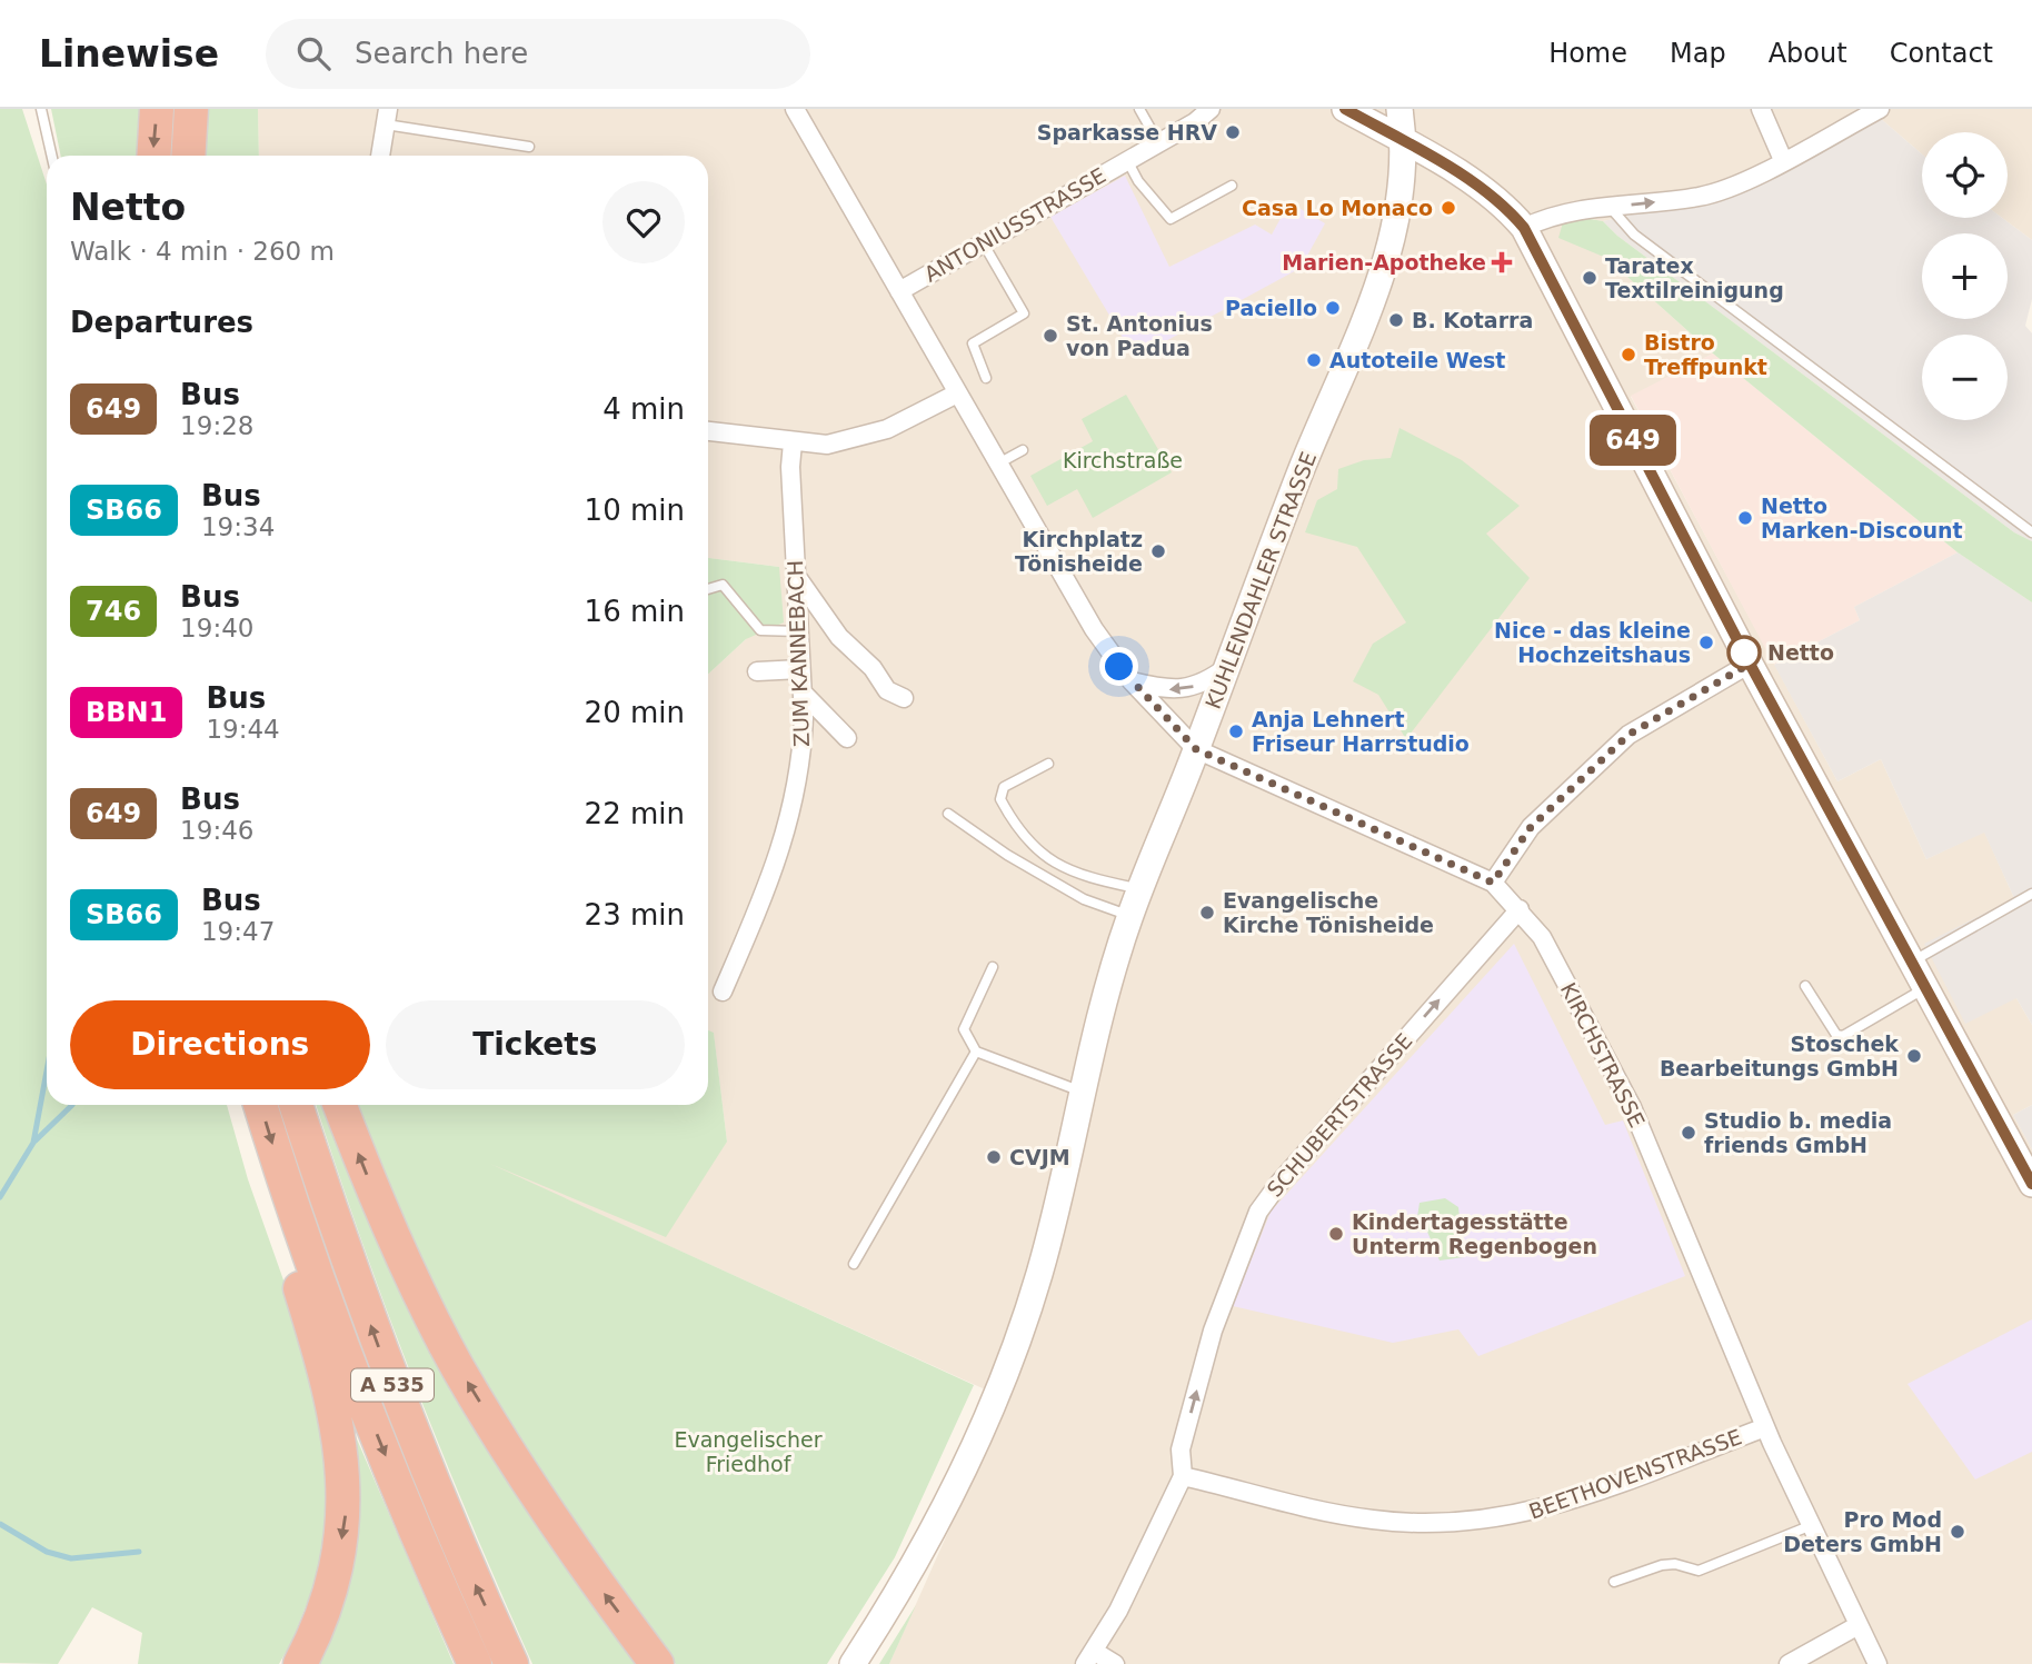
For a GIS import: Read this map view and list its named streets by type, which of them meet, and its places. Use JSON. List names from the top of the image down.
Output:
{
  "streets": {
    "highway": ["A 535"],
    "main road": ["KUHLENDAHLER STRASSE"],
    "street": [
      "ANTONIUSSTRASSE",
      "ZUM KANNEBACH",
      "KIRCHSTRASSE",
      "SCHUBERTSTRASSE",
      "BEETHOVENSTRASSE"
    ]
  },
  "crossings": [
    ["ANTONIUSSTRASSE", "KIRCHSTRASSE"],
    ["KUHLENDAHLER STRASSE", "KIRCHSTRASSE"],
    ["KIRCHSTRASSE", "SCHUBERTSTRASSE"],
    ["KIRCHSTRASSE", "BEETHOVENSTRASSE"],
    ["SCHUBERTSTRASSE", "BEETHOVENSTRASSE"]
  ],
  "one_way": ["SCHUBERTSTRASSE"],
  "parks": ["Kirchstraße", "Evangelischer Friedhof"],
  "places": {
    "other": [
      "Sparkasse HRV",
      "Casa Lo Monaco",
      "Taratex Textilreinigung",
      "Paciello",
      "B. Kotarra",
      "St. Antonius von Padua",
      "Bistro Treffpunkt",
      "Autoteile West",
      "Netto Marken-Discount",
      "Kirchplatz Tönisheide",
      "Nice - das kleine Hochzeitshaus",
      "Netto",
      "Anja Lehnert Friseur Harrstudio",
      "Evangelische Kirche Tönisheide",
      "Stoschek Bearbeitungs GmbH",
      "Studio b. media friends GmbH",
      "CVJM",
      "Kindertagesstätte Unterm Regenbogen",
      "Pro Mod Deters GmbH"
    ],
    "health": ["Marien-Apotheke"]
  },
  "lines": ["bus line 649"],
  "page": {
    "header": "Linewise",
    "search": "Search here",
    "nav": [
      "Home",
      "Map",
      "About",
      "Contact"
    ],
    "on_map": "649",
    "map_buttons": ["+", "−"],
    "heading": [
      ["Netto", "Walk · 4 min · 260 m"],
      "Departures"
    ],
    "list": [
      {
        "mark": "649",
        "name": "Bus",
        "note": "19:28",
        "value": "4 min"
      },
      {
        "mark": "SB66",
        "name": "Bus",
        "note": "19:34",
        "value": "10 min"
      },
      {
        "mark": "746",
        "name": "Bus",
        "note": "19:40",
        "value": "16 min"
      },
      {
        "mark": "BBN1",
        "name": "Bus",
        "note": "19:44",
        "value": "20 min"
      },
      {
        "mark": "649",
        "name": "Bus",
        "note": "19:46",
        "value": "22 min"
      },
      {
        "mark": "SB66",
        "name": "Bus",
        "note": "19:47",
        "value": "23 min"
      }
    ],
    "buttons": ["Directions", "Tickets"]
  }
}
